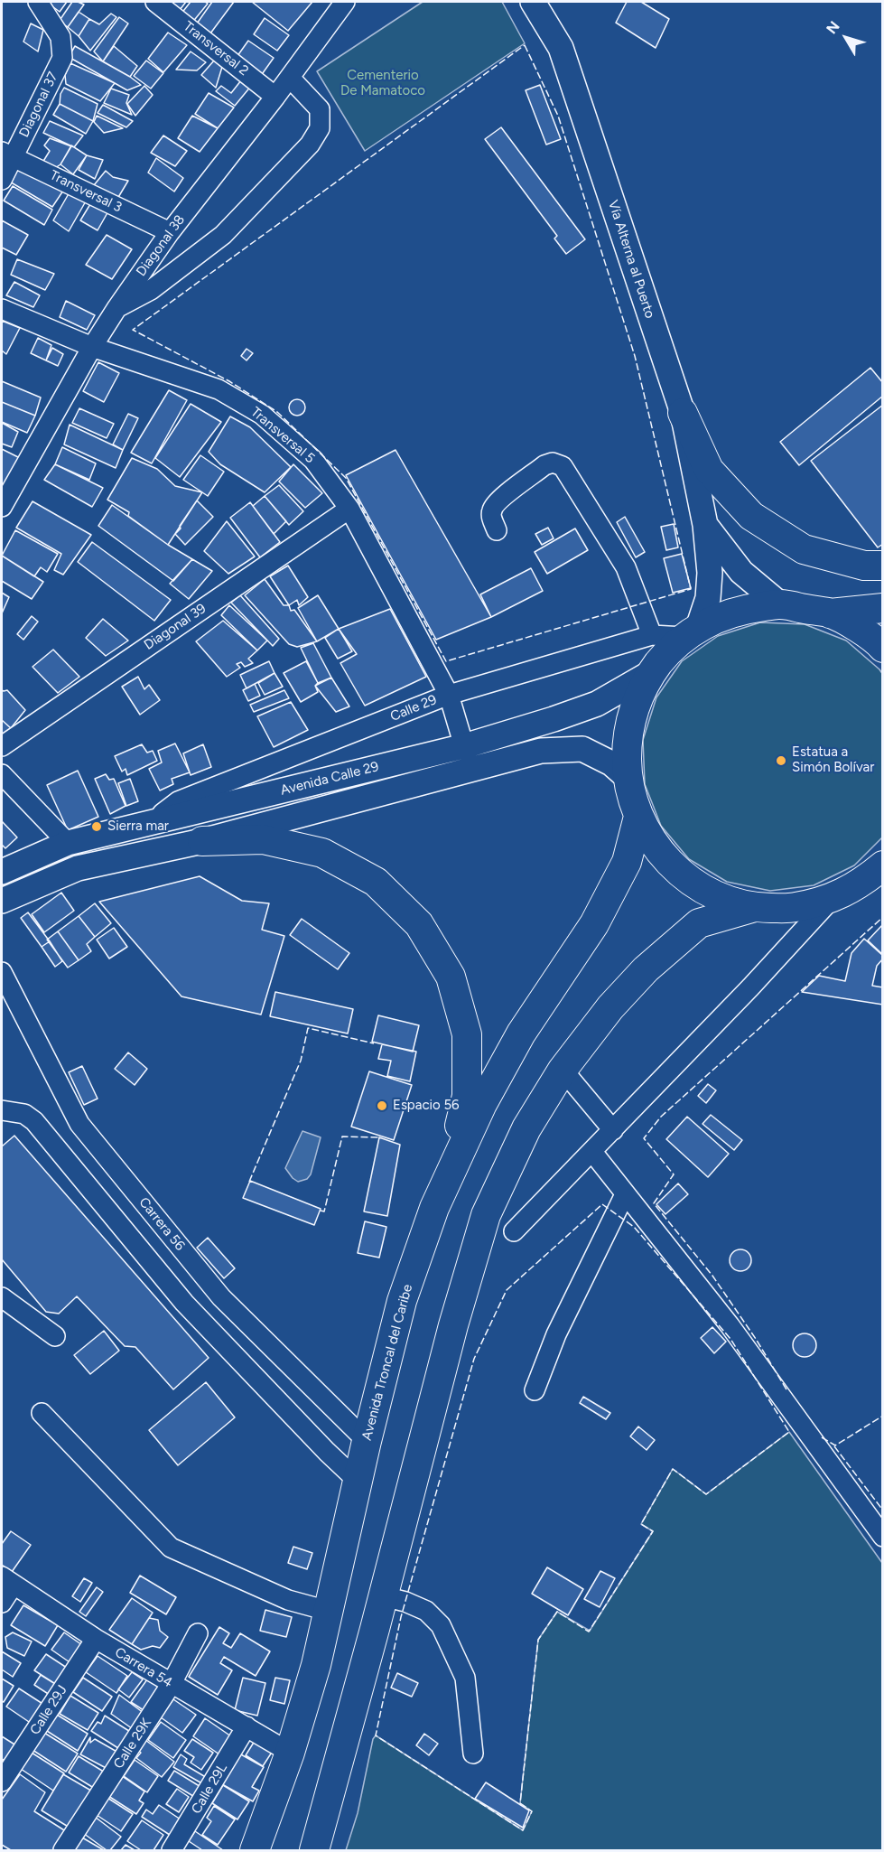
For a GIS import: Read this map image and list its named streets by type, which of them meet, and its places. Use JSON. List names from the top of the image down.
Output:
{
  "streets": {
    "highway": ["Avenida Troncal del Caribe"],
    "main road": ["Vía Alterna al Puerto", "Avenida Calle 29"],
    "street": [
      "Transversal 2",
      "Diagonal 37",
      "Transversal 3",
      "Diagonal 38",
      "Transversal 5",
      "Diagonal 39",
      "Calle 29",
      "Carrera 56",
      "Carrera 54",
      "Calle 29J",
      "Calle 29K",
      "Calle 29L"
    ]
  },
  "crossings": [
    ["Transversal 2", "Diagonal 38"],
    ["Diagonal 37", "Transversal 3"],
    ["Transversal 3", "Diagonal 38"],
    ["Diagonal 38", "Transversal 5"],
    ["Vía Alterna al Puerto", "Calle 29"],
    ["Transversal 5", "Diagonal 39"],
    ["Transversal 5", "Calle 29"],
    ["Transversal 5", "Avenida Calle 29"],
    ["Calle 29", "Avenida Calle 29"],
    ["Carrera 56", "Avenida Troncal del Caribe"],
    ["Avenida Troncal del Caribe", "Carrera 54"],
    ["Carrera 54", "Calle 29J"],
    ["Carrera 54", "Calle 29K"],
    ["Carrera 54", "Calle 29L"]
  ],
  "parks": ["Cementerio De Mamatoco"],
  "places": ["Estatua a Simón Bolívar", "Sierra mar", "Espacio 56"],
  "north": "top left"
}
